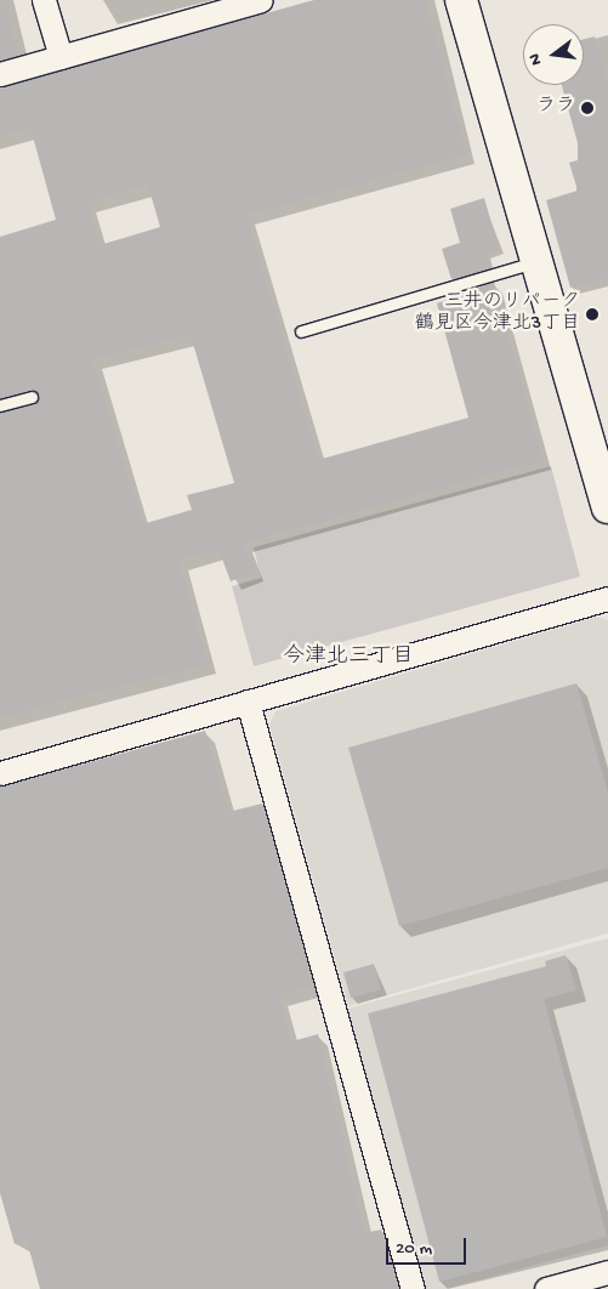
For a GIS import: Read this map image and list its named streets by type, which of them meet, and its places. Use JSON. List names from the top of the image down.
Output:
{
  "districts": ["今津北三丁目"],
  "places": ["ララ", "三井のリパーク 鶴見区今津北3丁目"],
  "scale_bar": "20 m",
  "north": "left"
}
